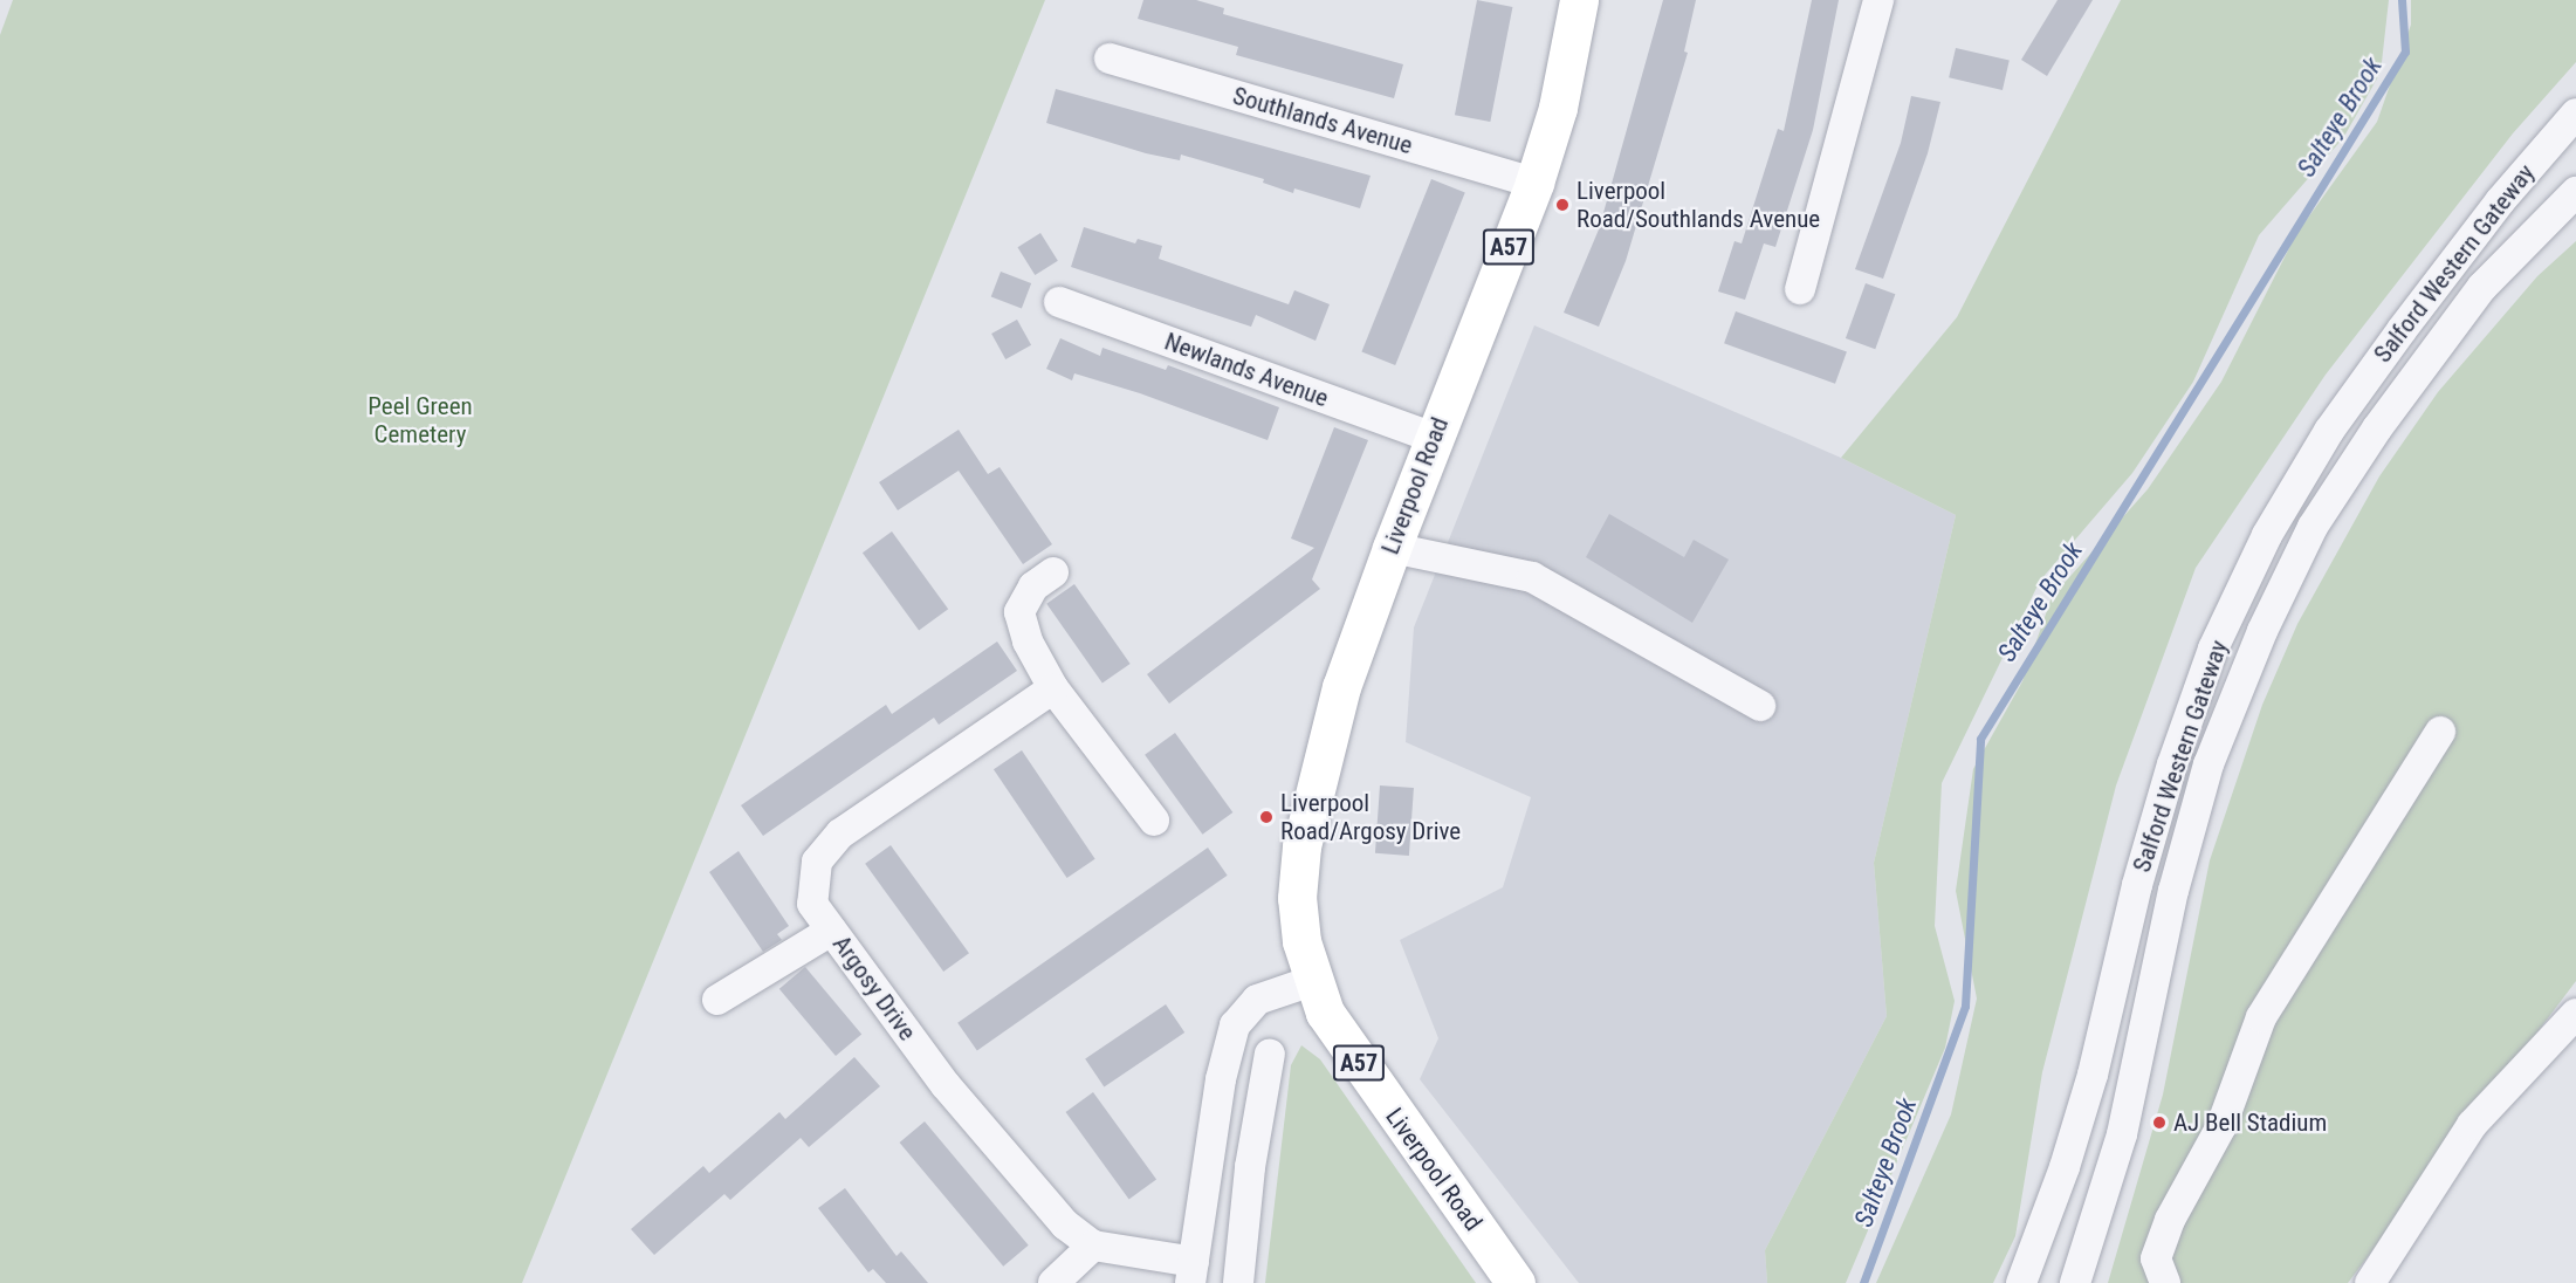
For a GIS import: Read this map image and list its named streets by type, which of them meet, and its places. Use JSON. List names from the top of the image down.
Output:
{
  "streets": {
    "highway": ["A57", "Liverpool Road"],
    "street": [
      "Southlands Avenue",
      "Salford Western Gateway",
      "Newlands Avenue",
      "Argosy Drive"
    ]
  },
  "crossings": [
    ["Southlands Avenue", "Liverpool Road"],
    ["Newlands Avenue", "Liverpool Road"]
  ],
  "water": ["Salteye Brook"],
  "parks": ["Peel Green Cemetery"],
  "places": ["Liverpool Road/Southlands Avenue", "Liverpool Road/Argosy Drive", "AJ Bell Stadium"]
}
